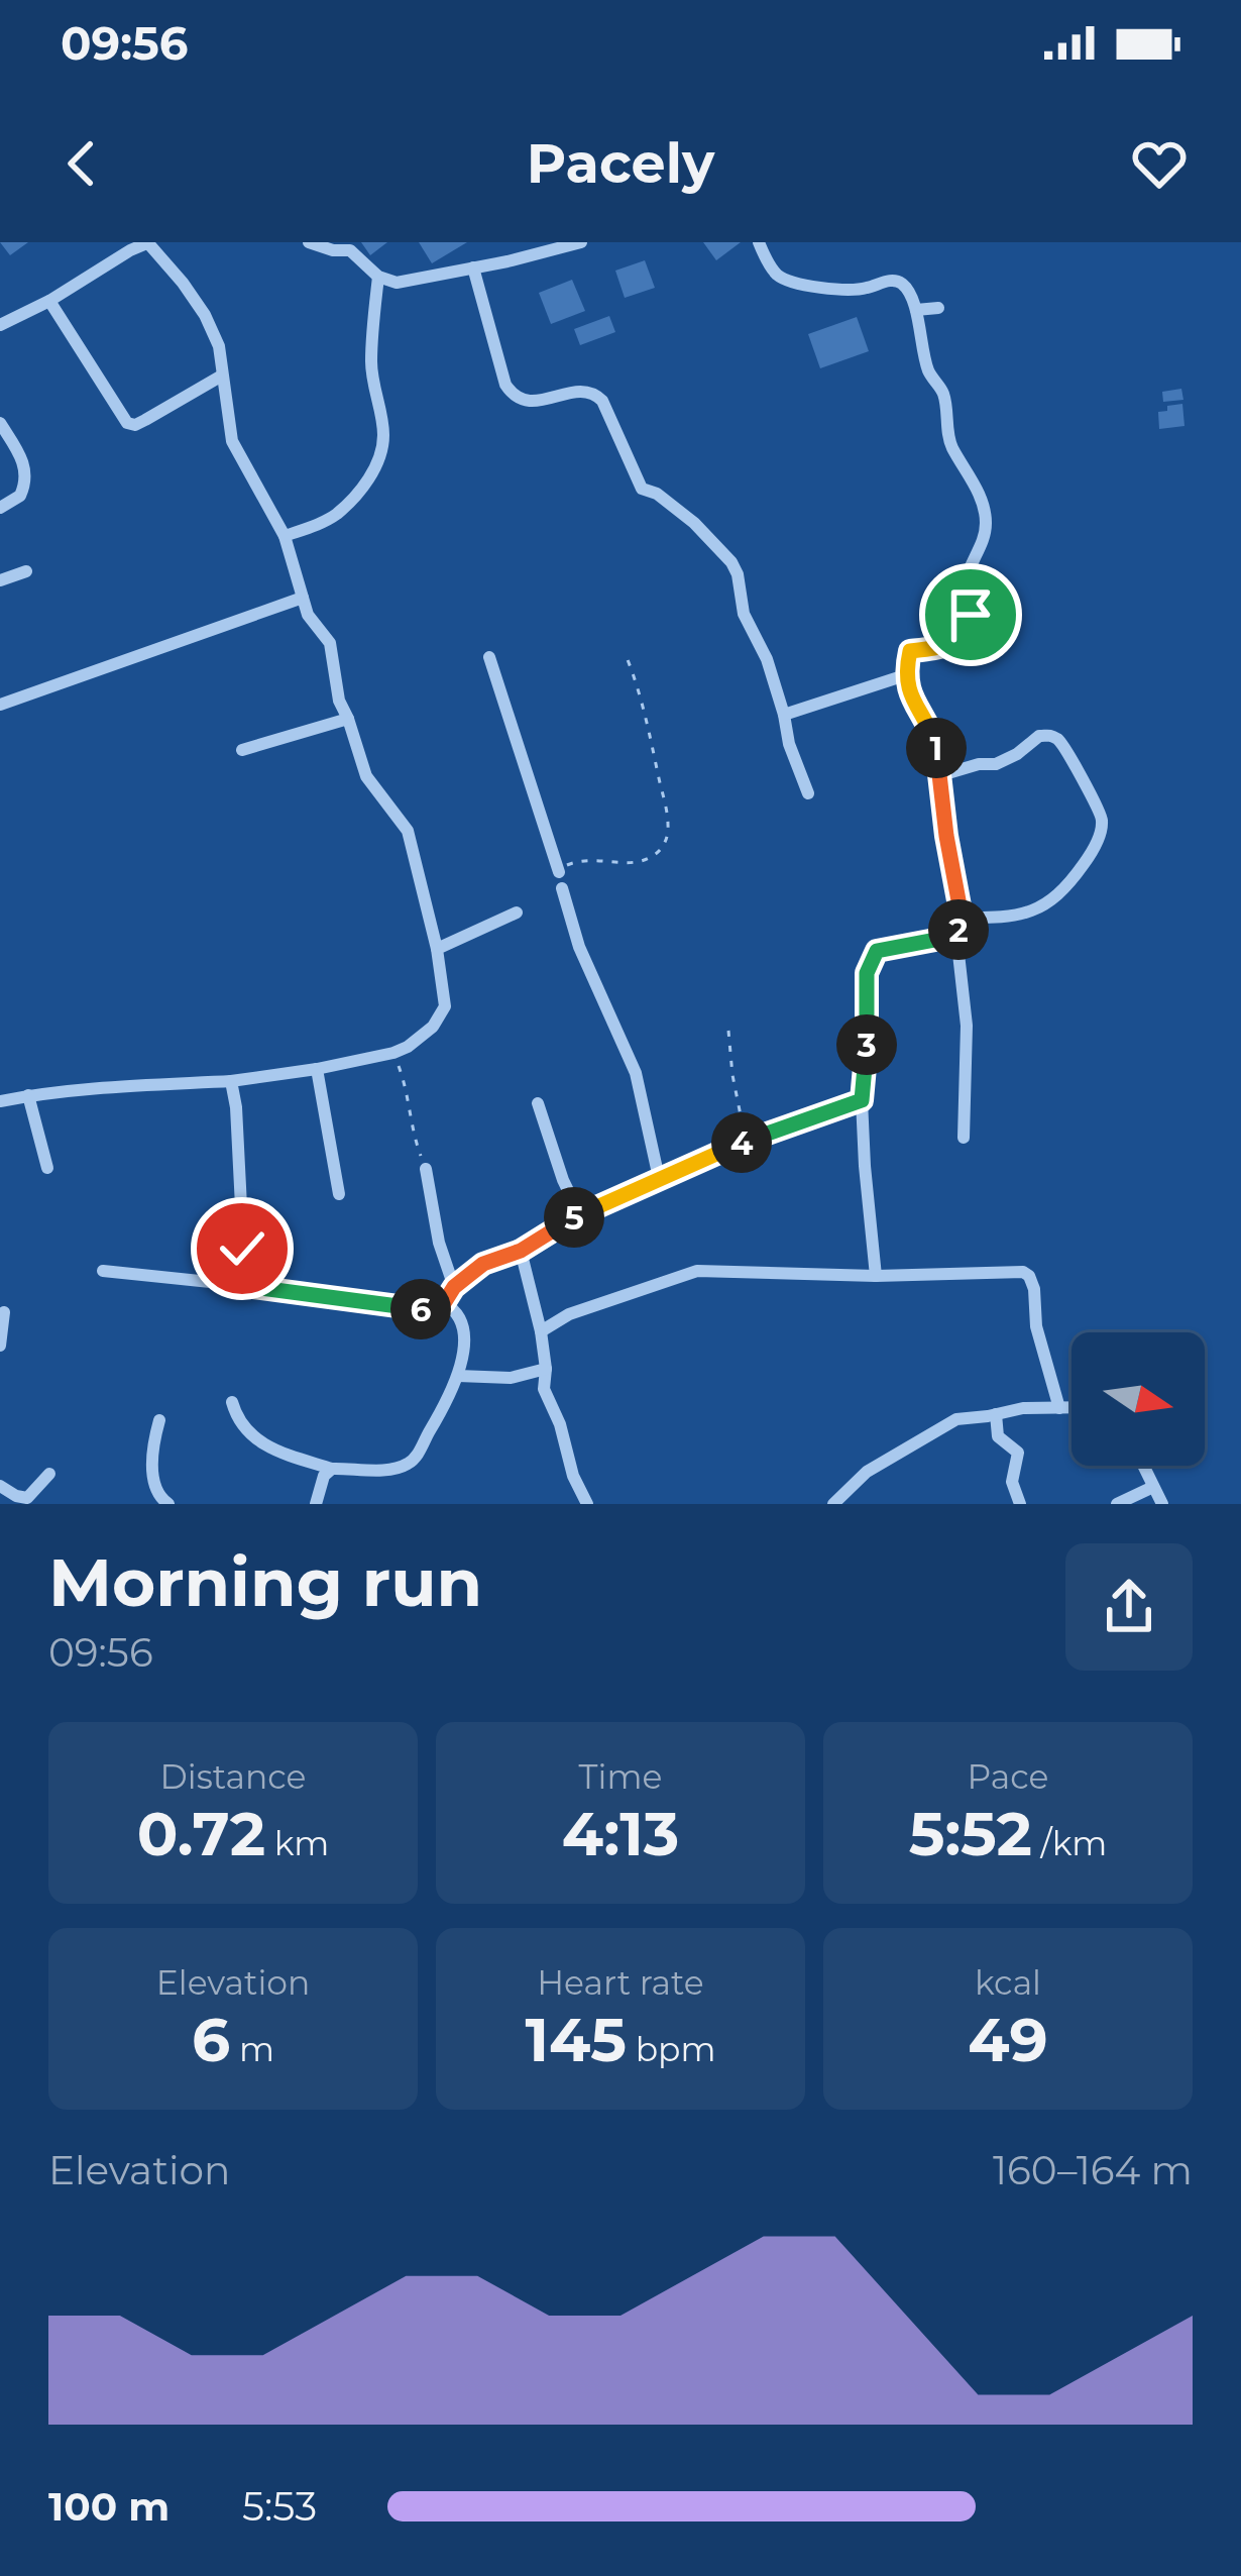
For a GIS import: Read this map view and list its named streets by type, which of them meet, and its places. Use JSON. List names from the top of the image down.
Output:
{
  "north": "right",
  "page": {
    "status": "09:56",
    "header": "Pacely",
    "pins": [
      "1",
      "2",
      "3",
      "4",
      "5",
      "6"
    ],
    "heading": ["Morning run", "09:56"],
    "stats": [
      ["Distance", "0.72 km"],
      ["Time", "4:13"],
      ["Pace", "5:52 /km"],
      ["Elevation", "6 m"],
      ["Heart rate", "145 bpm"],
      ["kcal", "49"]
    ],
    "chart": ["Elevation", "160–164 m"],
    "list": [
      {
        "name": "100 m",
        "note": "5:53"
      }
    ]
  }
}
